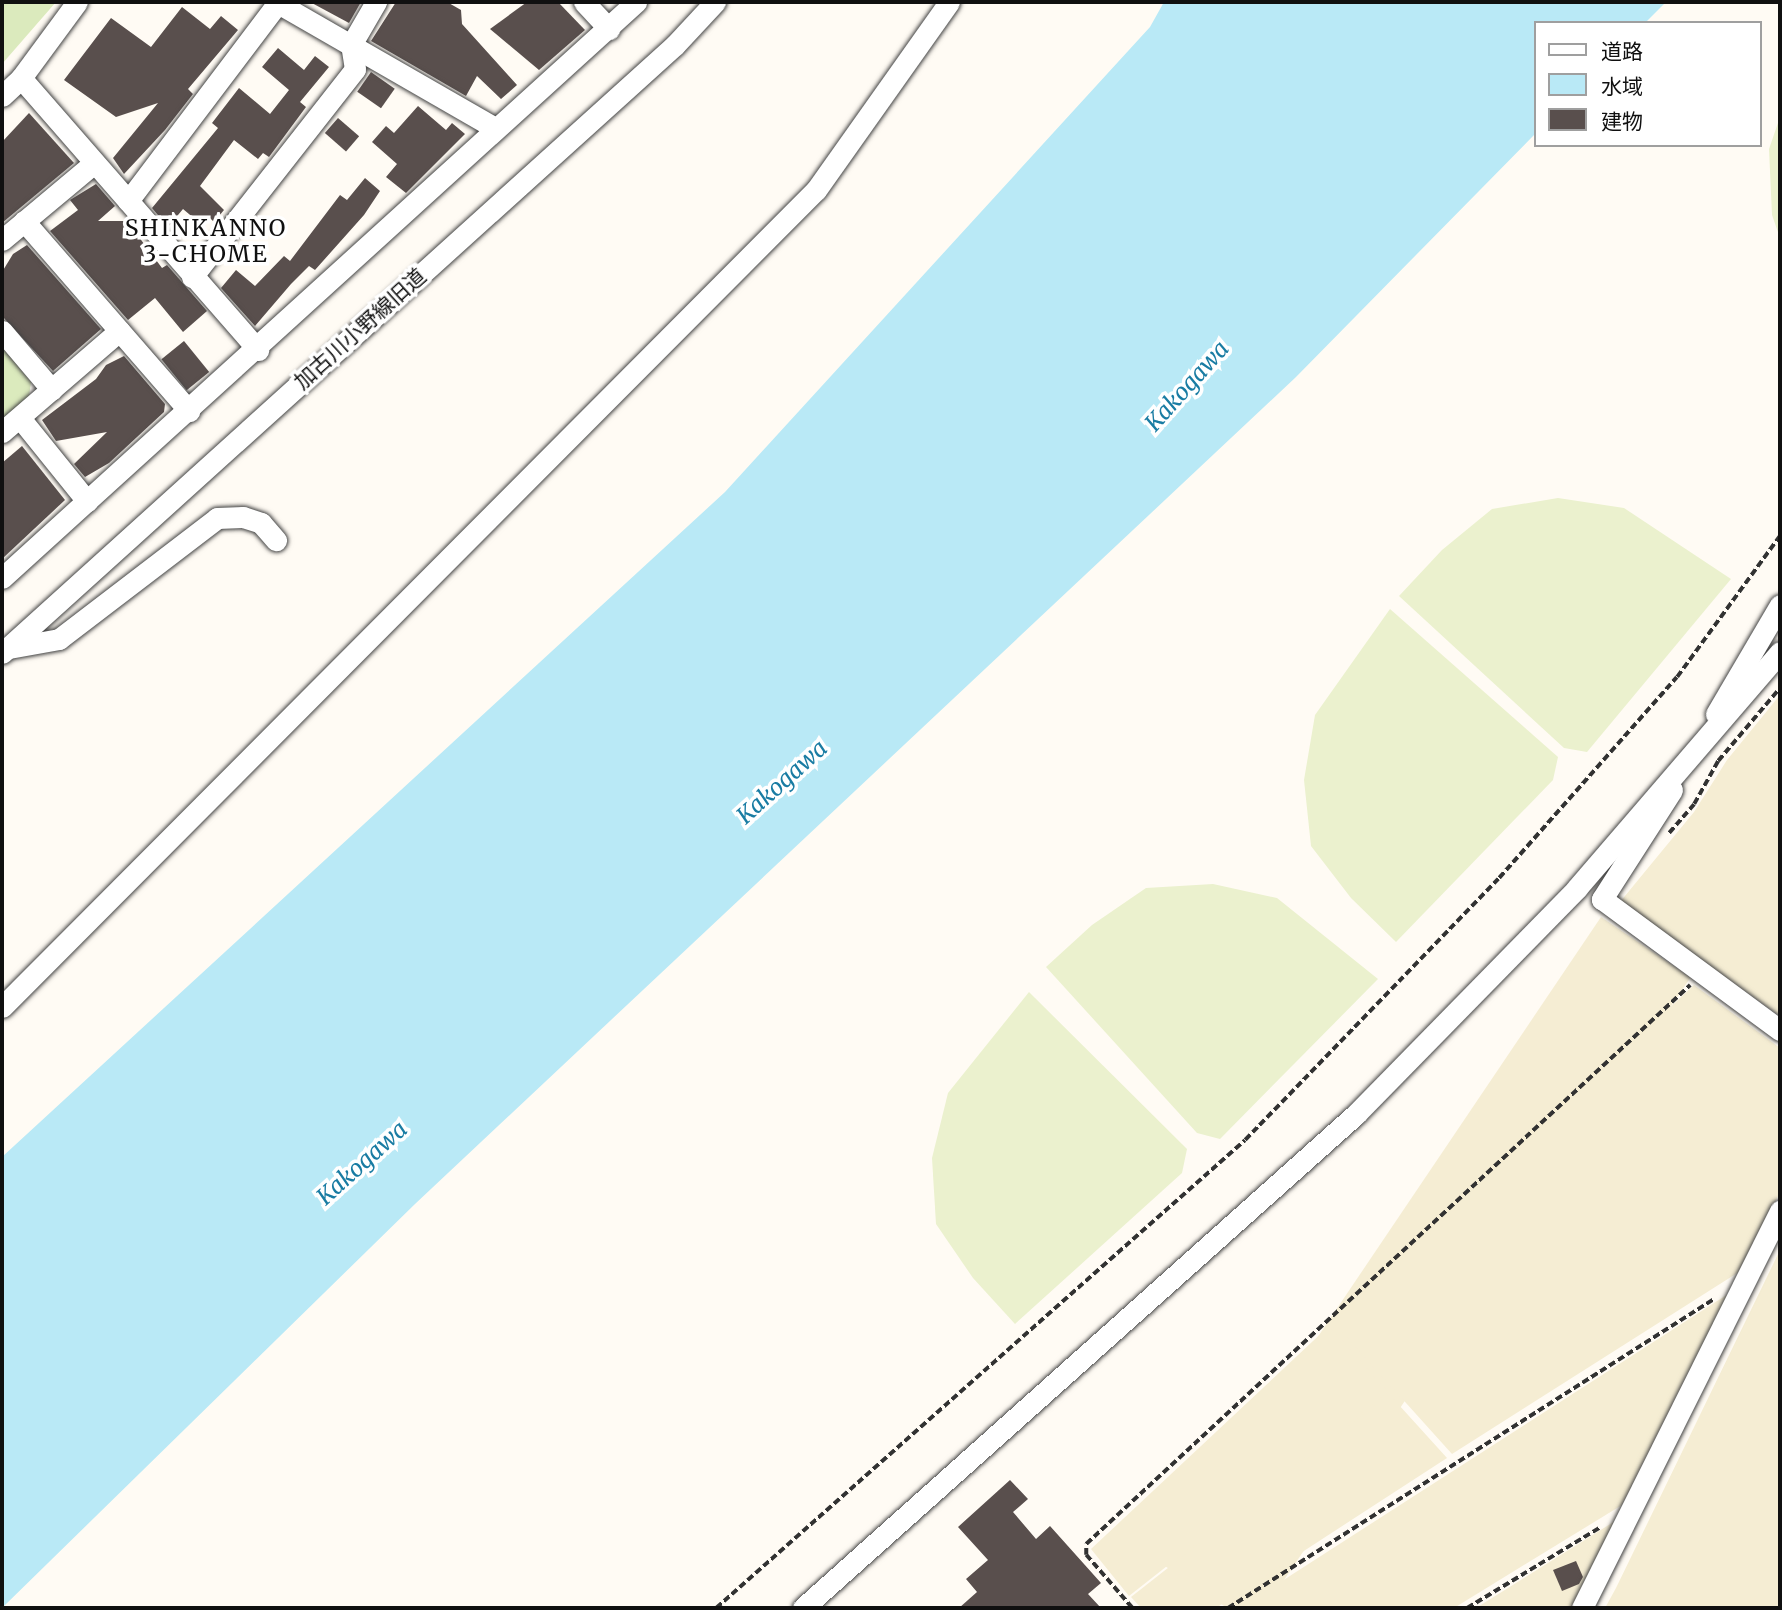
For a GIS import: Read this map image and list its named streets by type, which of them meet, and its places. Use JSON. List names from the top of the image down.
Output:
{
  "streets": {
    "street": ["加古川小野線旧道"]
  },
  "districts": ["SHINKANNO 3-CHOME"],
  "water": ["Kakogawa"],
  "legend": ["道路", "水域", "建物"]
}
